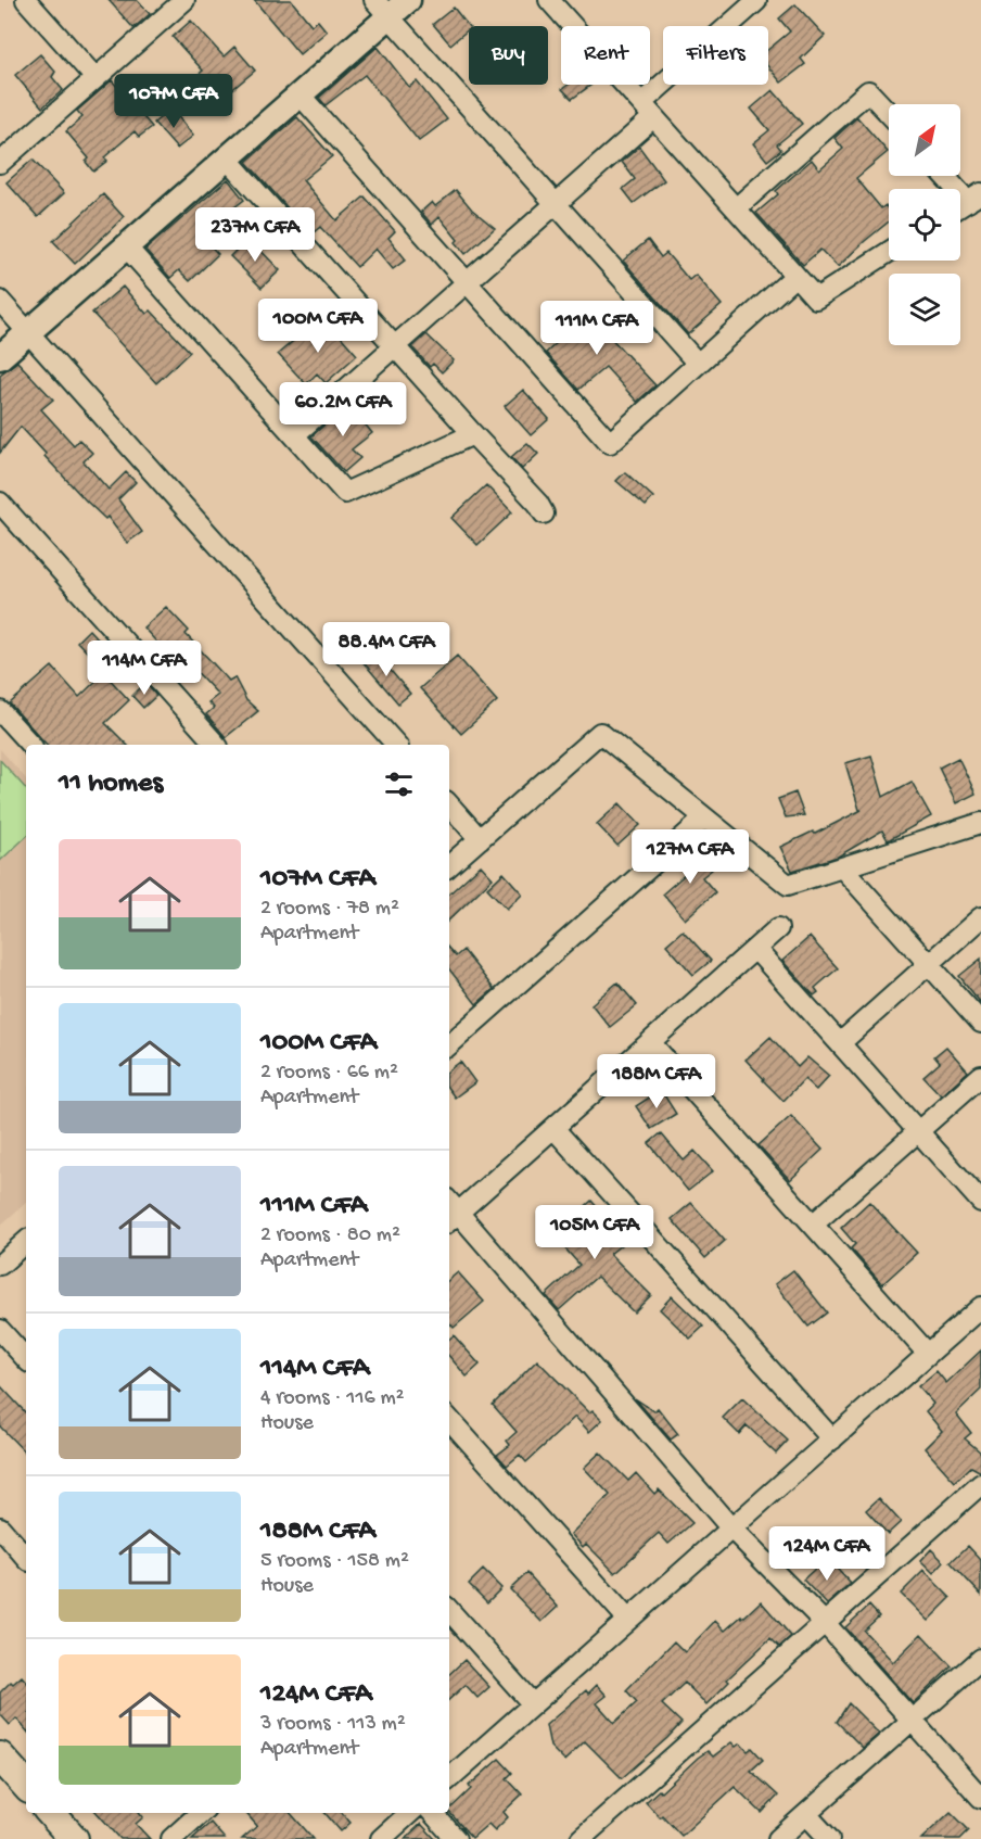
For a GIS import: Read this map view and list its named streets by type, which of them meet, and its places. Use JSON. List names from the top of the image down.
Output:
{
  "north": "top right",
  "page": {
    "chip": ["Buy", "Rent", "Filters"],
    "price": [
      "107M CFA",
      "237M CFA",
      "100M CFA",
      "111M CFA",
      "60.2M CFA",
      "88.4M CFA",
      "114M CFA",
      "127M CFA",
      "188M CFA",
      "105M CFA",
      "124M CFA"
    ],
    "heading": "11 homes",
    "list": [
      {
        "name": "107M CFA",
        "note": "2 rooms · 78 m² · Apartment"
      },
      {
        "name": "100M CFA",
        "note": "2 rooms · 66 m² · Apartment"
      },
      {
        "name": "111M CFA",
        "note": "2 rooms · 80 m² · Apartment"
      },
      {
        "name": "114M CFA",
        "note": "4 rooms · 116 m² · House"
      },
      {
        "name": "188M CFA",
        "note": "5 rooms · 158 m² · House"
      },
      {
        "name": "124M CFA",
        "note": "3 rooms · 113 m² · Apartment"
      }
    ]
  }
}
